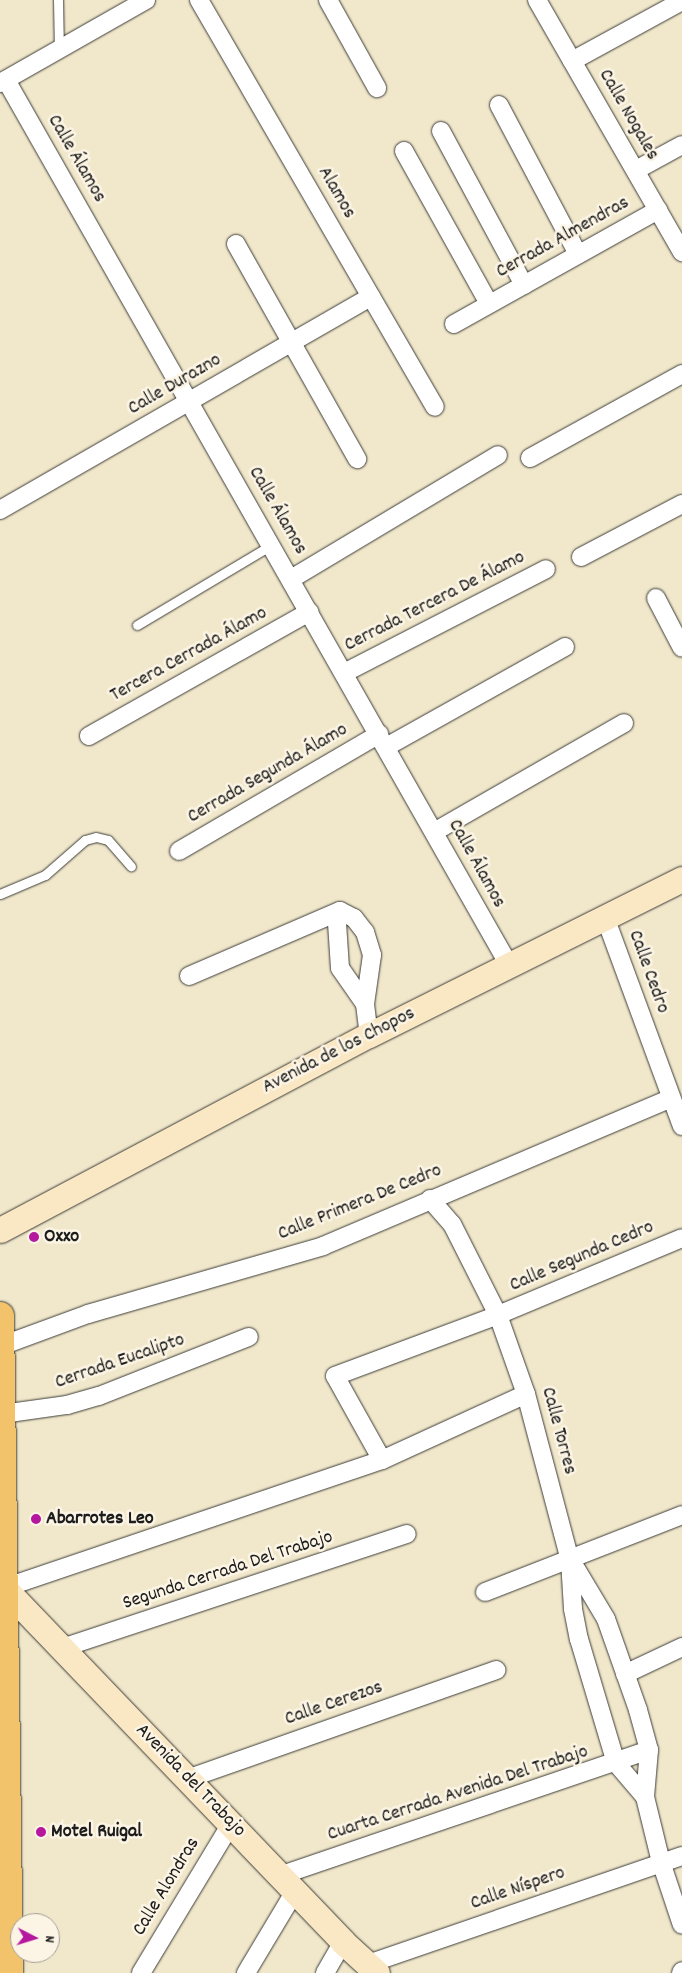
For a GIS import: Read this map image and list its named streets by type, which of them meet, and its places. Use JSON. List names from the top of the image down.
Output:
{
  "streets": {
    "street": [
      "Calle Nogales",
      "Calle Álamos",
      "Alamos",
      "Cerrada Almendras",
      "Calle Durazno",
      "Cerrada Tercera De Álamo",
      "Tercera Cerrada Álamo",
      "Cerrada Segunda Álamo",
      "Calle Cedro",
      "Avenida de los Chopos",
      "Calle Primera De Cedro",
      "Calle Segunda Cedro",
      "Cerrada Eucalipto",
      "Calle Torres",
      "Segunda Cerrada Del Trabajo",
      "Calle Cerezos",
      "Avenida del Trabajo",
      "Cuarta Cerrada Avenida Del Trabajo",
      "Calle Alondras",
      "Calle Níspero"
    ]
  },
  "crossings": [
    ["Calle Nogales", "Cerrada Almendras"],
    ["Calle Álamos", "Calle Durazno"],
    ["Calle Álamos", "Cerrada Tercera De Álamo"],
    ["Calle Álamos", "Tercera Cerrada Álamo"],
    ["Calle Álamos", "Cerrada Segunda Álamo"],
    ["Calle Álamos", "Avenida de los Chopos"],
    ["Alamos", "Calle Durazno"],
    ["Calle Cedro", "Avenida de los Chopos"],
    ["Calle Cedro", "Calle Primera De Cedro"],
    ["Calle Primera De Cedro", "Calle Torres"],
    ["Calle Segunda Cedro", "Calle Torres"],
    ["Calle Torres", "Cuarta Cerrada Avenida Del Trabajo"],
    ["Calle Torres", "Calle Níspero"],
    ["Segunda Cerrada Del Trabajo", "Avenida del Trabajo"],
    ["Calle Cerezos", "Avenida del Trabajo"],
    ["Avenida del Trabajo", "Cuarta Cerrada Avenida Del Trabajo"],
    ["Avenida del Trabajo", "Calle Alondras"],
    ["Avenida del Trabajo", "Calle Níspero"]
  ],
  "places": ["Oxxo", "Abarrotes Leo", "Motel Ruigal"],
  "north": "right"
}
